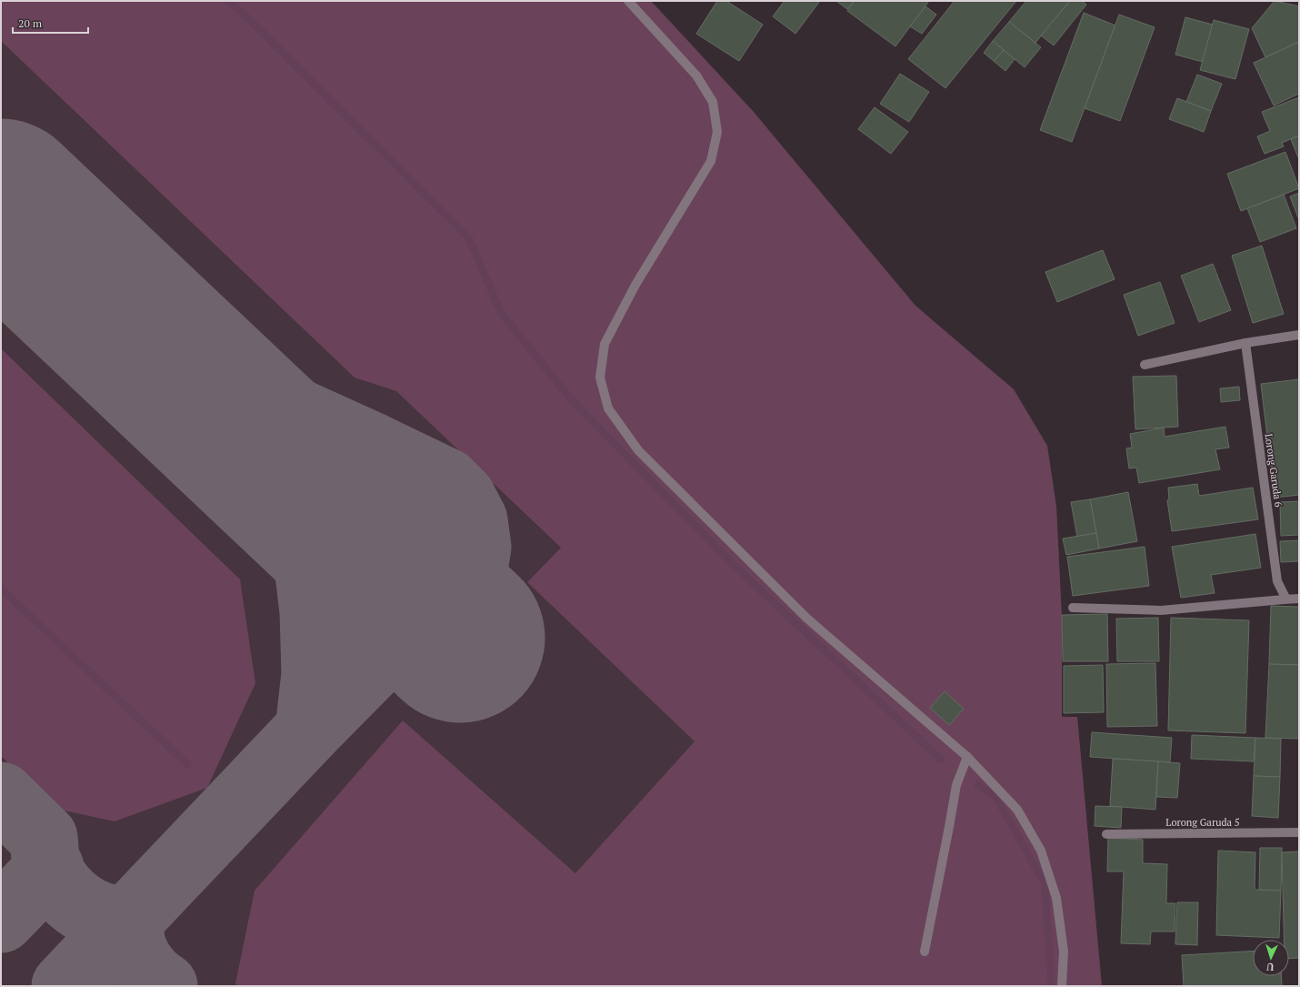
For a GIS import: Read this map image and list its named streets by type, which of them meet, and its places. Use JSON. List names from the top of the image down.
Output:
{
  "streets": {
    "street": ["Lorong Garuda 6", "Lorong Garuda 5"]
  },
  "scale_bar": "20 m",
  "north": "bottom"
}
